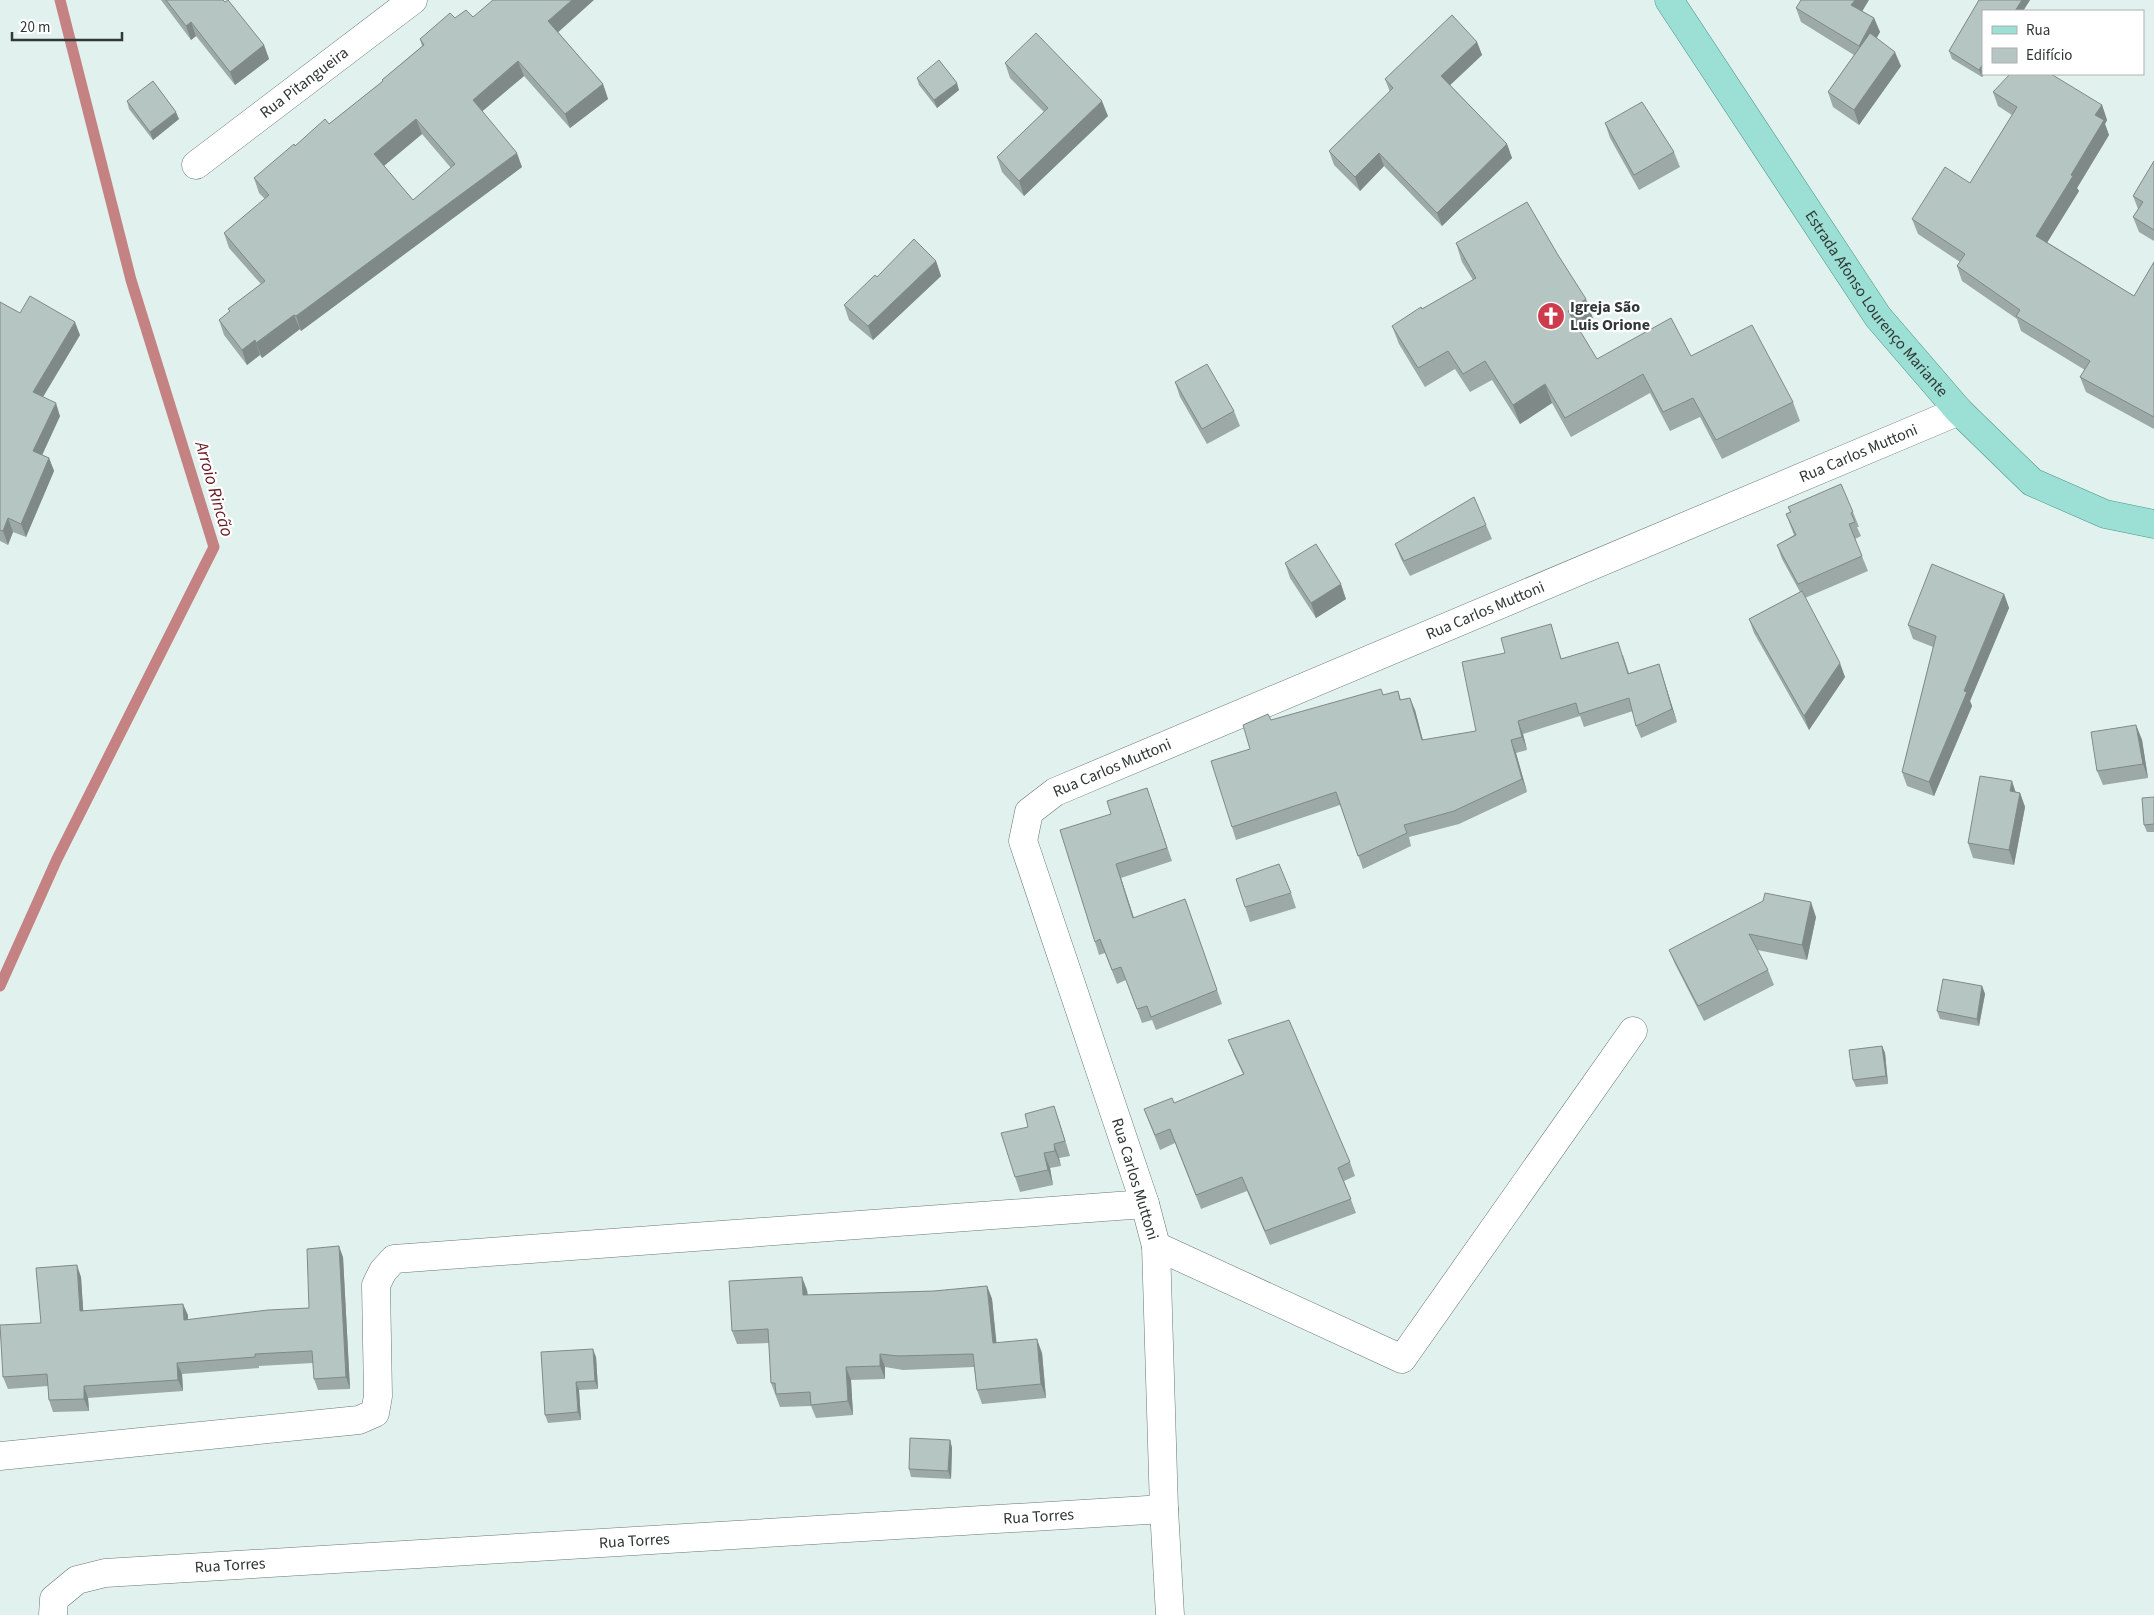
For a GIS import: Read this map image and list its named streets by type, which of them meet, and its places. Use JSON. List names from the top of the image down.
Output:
{
  "streets": {
    "main road": ["Estrada Afonso Lourenço Mariante"],
    "street": ["Rua Pitangueira", "Rua Carlos Muttoni", "Rua Torres"]
  },
  "crossings": [
    ["Estrada Afonso Lourenço Mariante", "Rua Carlos Muttoni"],
    ["Rua Carlos Muttoni", "Rua Torres"]
  ],
  "water": ["Arroio Rincão"],
  "places": {
    "church": ["Igreja São Luis Orione"]
  },
  "legend": ["Rua", "Edifício"],
  "scale_bar": "20 m"
}
